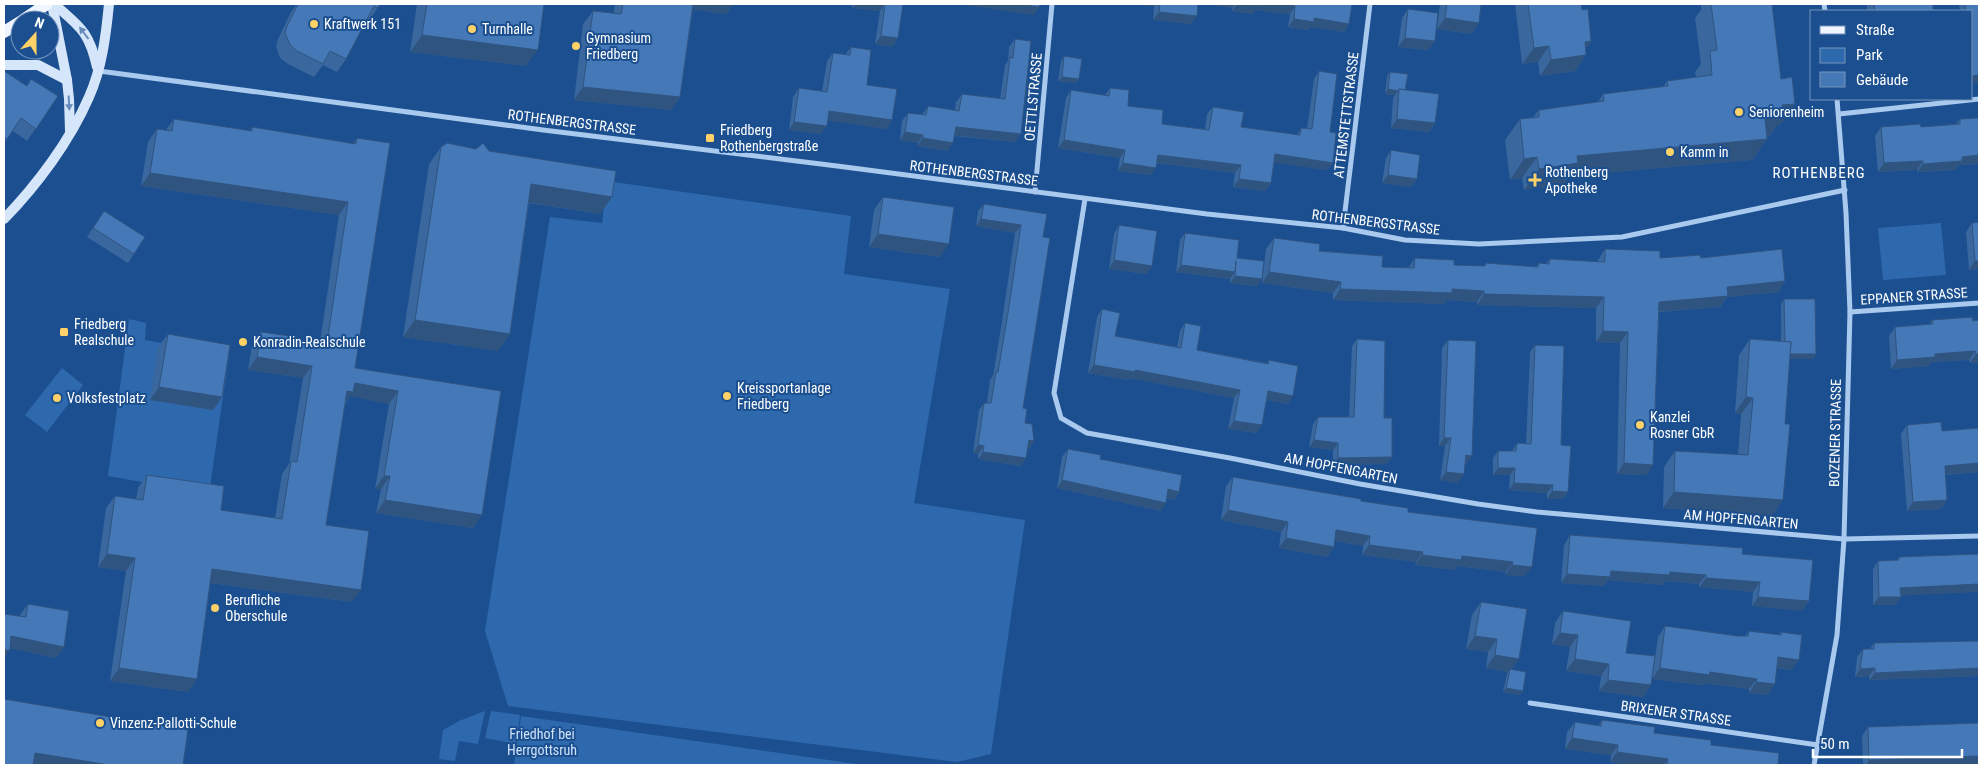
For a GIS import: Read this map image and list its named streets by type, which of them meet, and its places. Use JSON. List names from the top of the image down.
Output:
{
  "streets": {
    "street": [
      "OETTLSTRASSE",
      "ATTEMSTETTSTRASSE",
      "ROTHENBERGSTRASSE",
      "EPPANER STRASSE",
      "BOZENER STRASSE",
      "AM HOPFENGARTEN",
      "BRIXENER STRASSE"
    ]
  },
  "crossings": [
    ["OETTLSTRASSE", "ROTHENBERGSTRASSE"],
    ["ATTEMSTETTSTRASSE", "ROTHENBERGSTRASSE"],
    ["ROTHENBERGSTRASSE", "BOZENER STRASSE"],
    ["ROTHENBERGSTRASSE", "AM HOPFENGARTEN"],
    ["EPPANER STRASSE", "BOZENER STRASSE"],
    ["BOZENER STRASSE", "AM HOPFENGARTEN"],
    ["BOZENER STRASSE", "BRIXENER STRASSE"]
  ],
  "districts": ["ROTHENBERG"],
  "parks": ["Friedhof bei Herrgottsruh"],
  "places": {
    "other": [
      "Kraftwerk 151",
      "Turnhalle",
      "Gymnasium Friedberg",
      "Seniorenheim",
      "Kamm in",
      "Konradin-Realschule",
      "Kreissportanlage Friedberg",
      "Volksfestplatz",
      "Kanzlei Rosner GbR",
      "Berufliche Oberschule",
      "Vinzenz-Pallotti-Schule"
    ],
    "transit": ["Friedberg Rothenbergstraße", "Friedberg Realschule"],
    "health": ["Rothenberg Apotheke"]
  },
  "legend": ["Straße", "Park", "Gebäude"],
  "scale_bar": "50 m",
  "north": "top"
}
